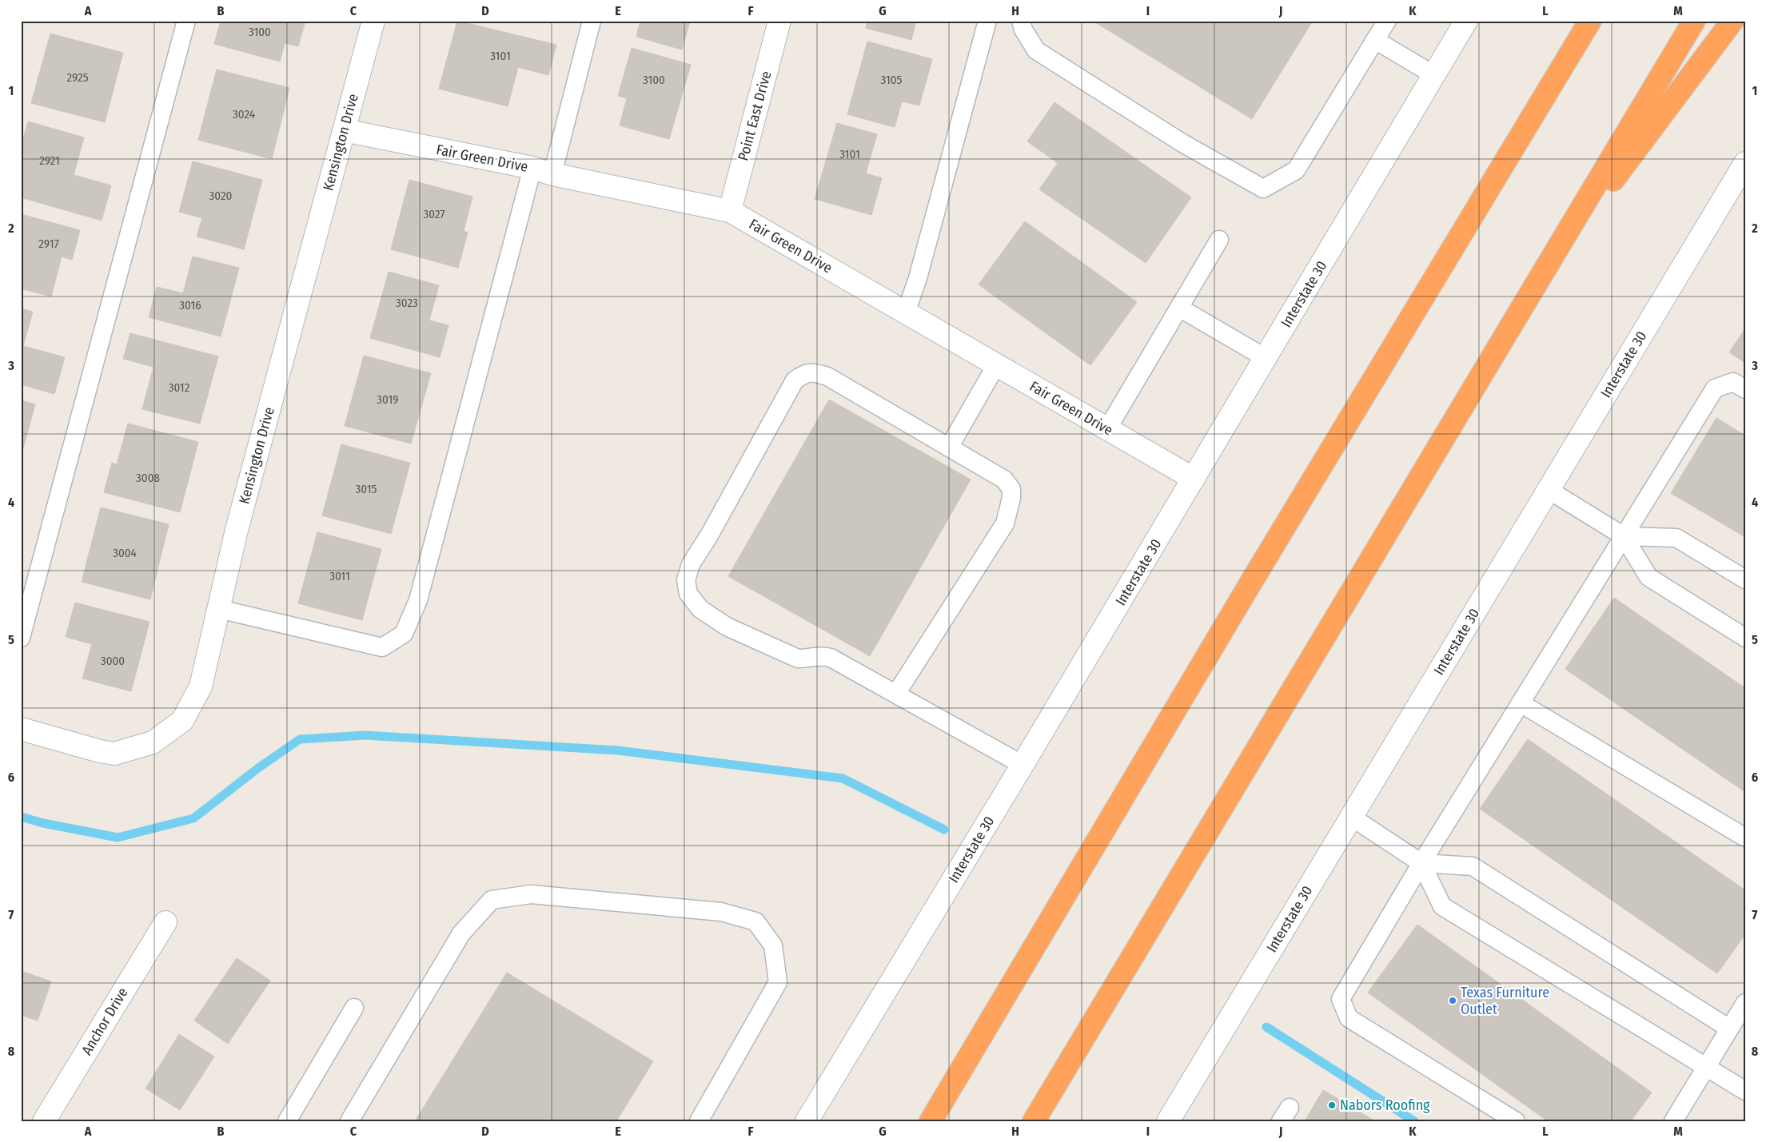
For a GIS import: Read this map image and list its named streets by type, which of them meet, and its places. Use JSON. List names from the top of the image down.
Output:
{
  "streets": {
    "main road": [
      "Point East Drive",
      "Kensington Drive",
      "Fair Green Drive",
      "Interstate 30",
      "Anchor Drive"
    ]
  },
  "crossings": [
    ["Point East Drive", "Fair Green Drive"],
    ["Kensington Drive", "Fair Green Drive"],
    ["Fair Green Drive", "Interstate 30"]
  ],
  "places": ["Texas Furniture Outlet", "Nabors Roofing"],
  "house_numbers": [
    "3100",
    "3101",
    "2925",
    "3100",
    "3105",
    "3024",
    "3101",
    "2921",
    "3020",
    "3027",
    "2917",
    "3023",
    "3016",
    "3012",
    "3019",
    "3008",
    "3015",
    "3004",
    "3011",
    "3000"
  ],
  "grid": {
    "columns": [
      "A",
      "B",
      "C",
      "D",
      "E",
      "F",
      "G",
      "H",
      "I",
      "J",
      "K",
      "L",
      "M"
    ],
    "rows": [
      "1",
      "2",
      "3",
      "4",
      "5",
      "6",
      "7",
      "8"
    ]
  }
}
